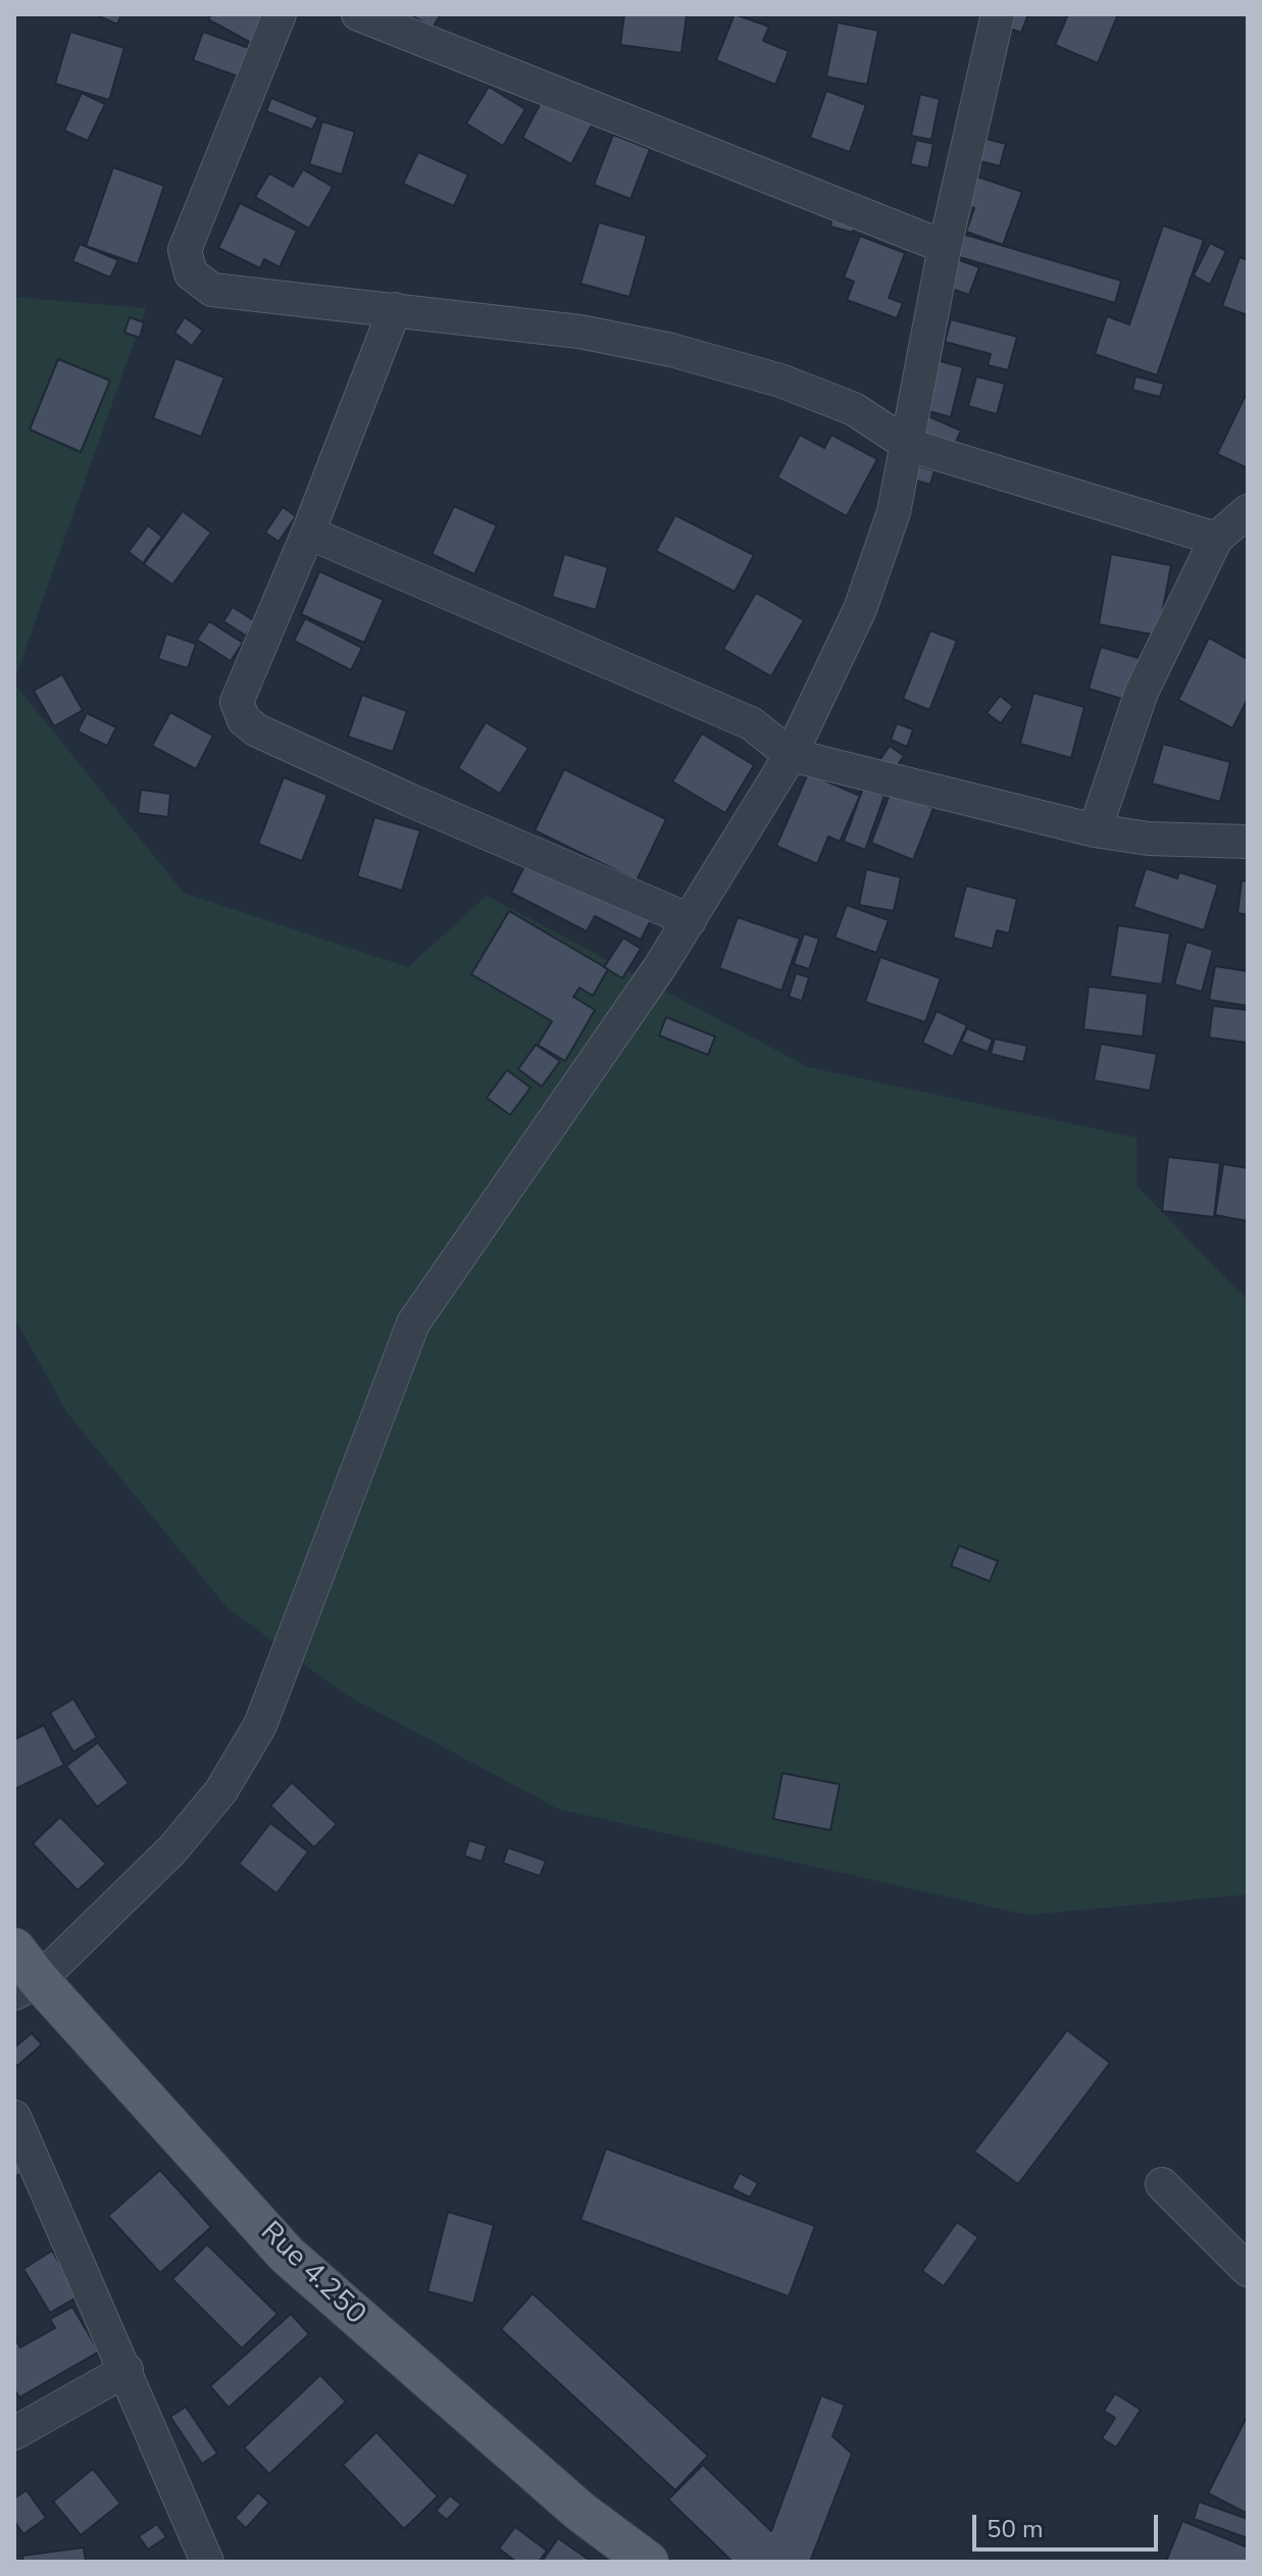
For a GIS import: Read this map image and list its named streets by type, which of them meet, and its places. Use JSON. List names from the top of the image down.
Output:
{
  "streets": {
    "main road": ["Rue 4.250"]
  },
  "scale_bar": "50 m"
}
